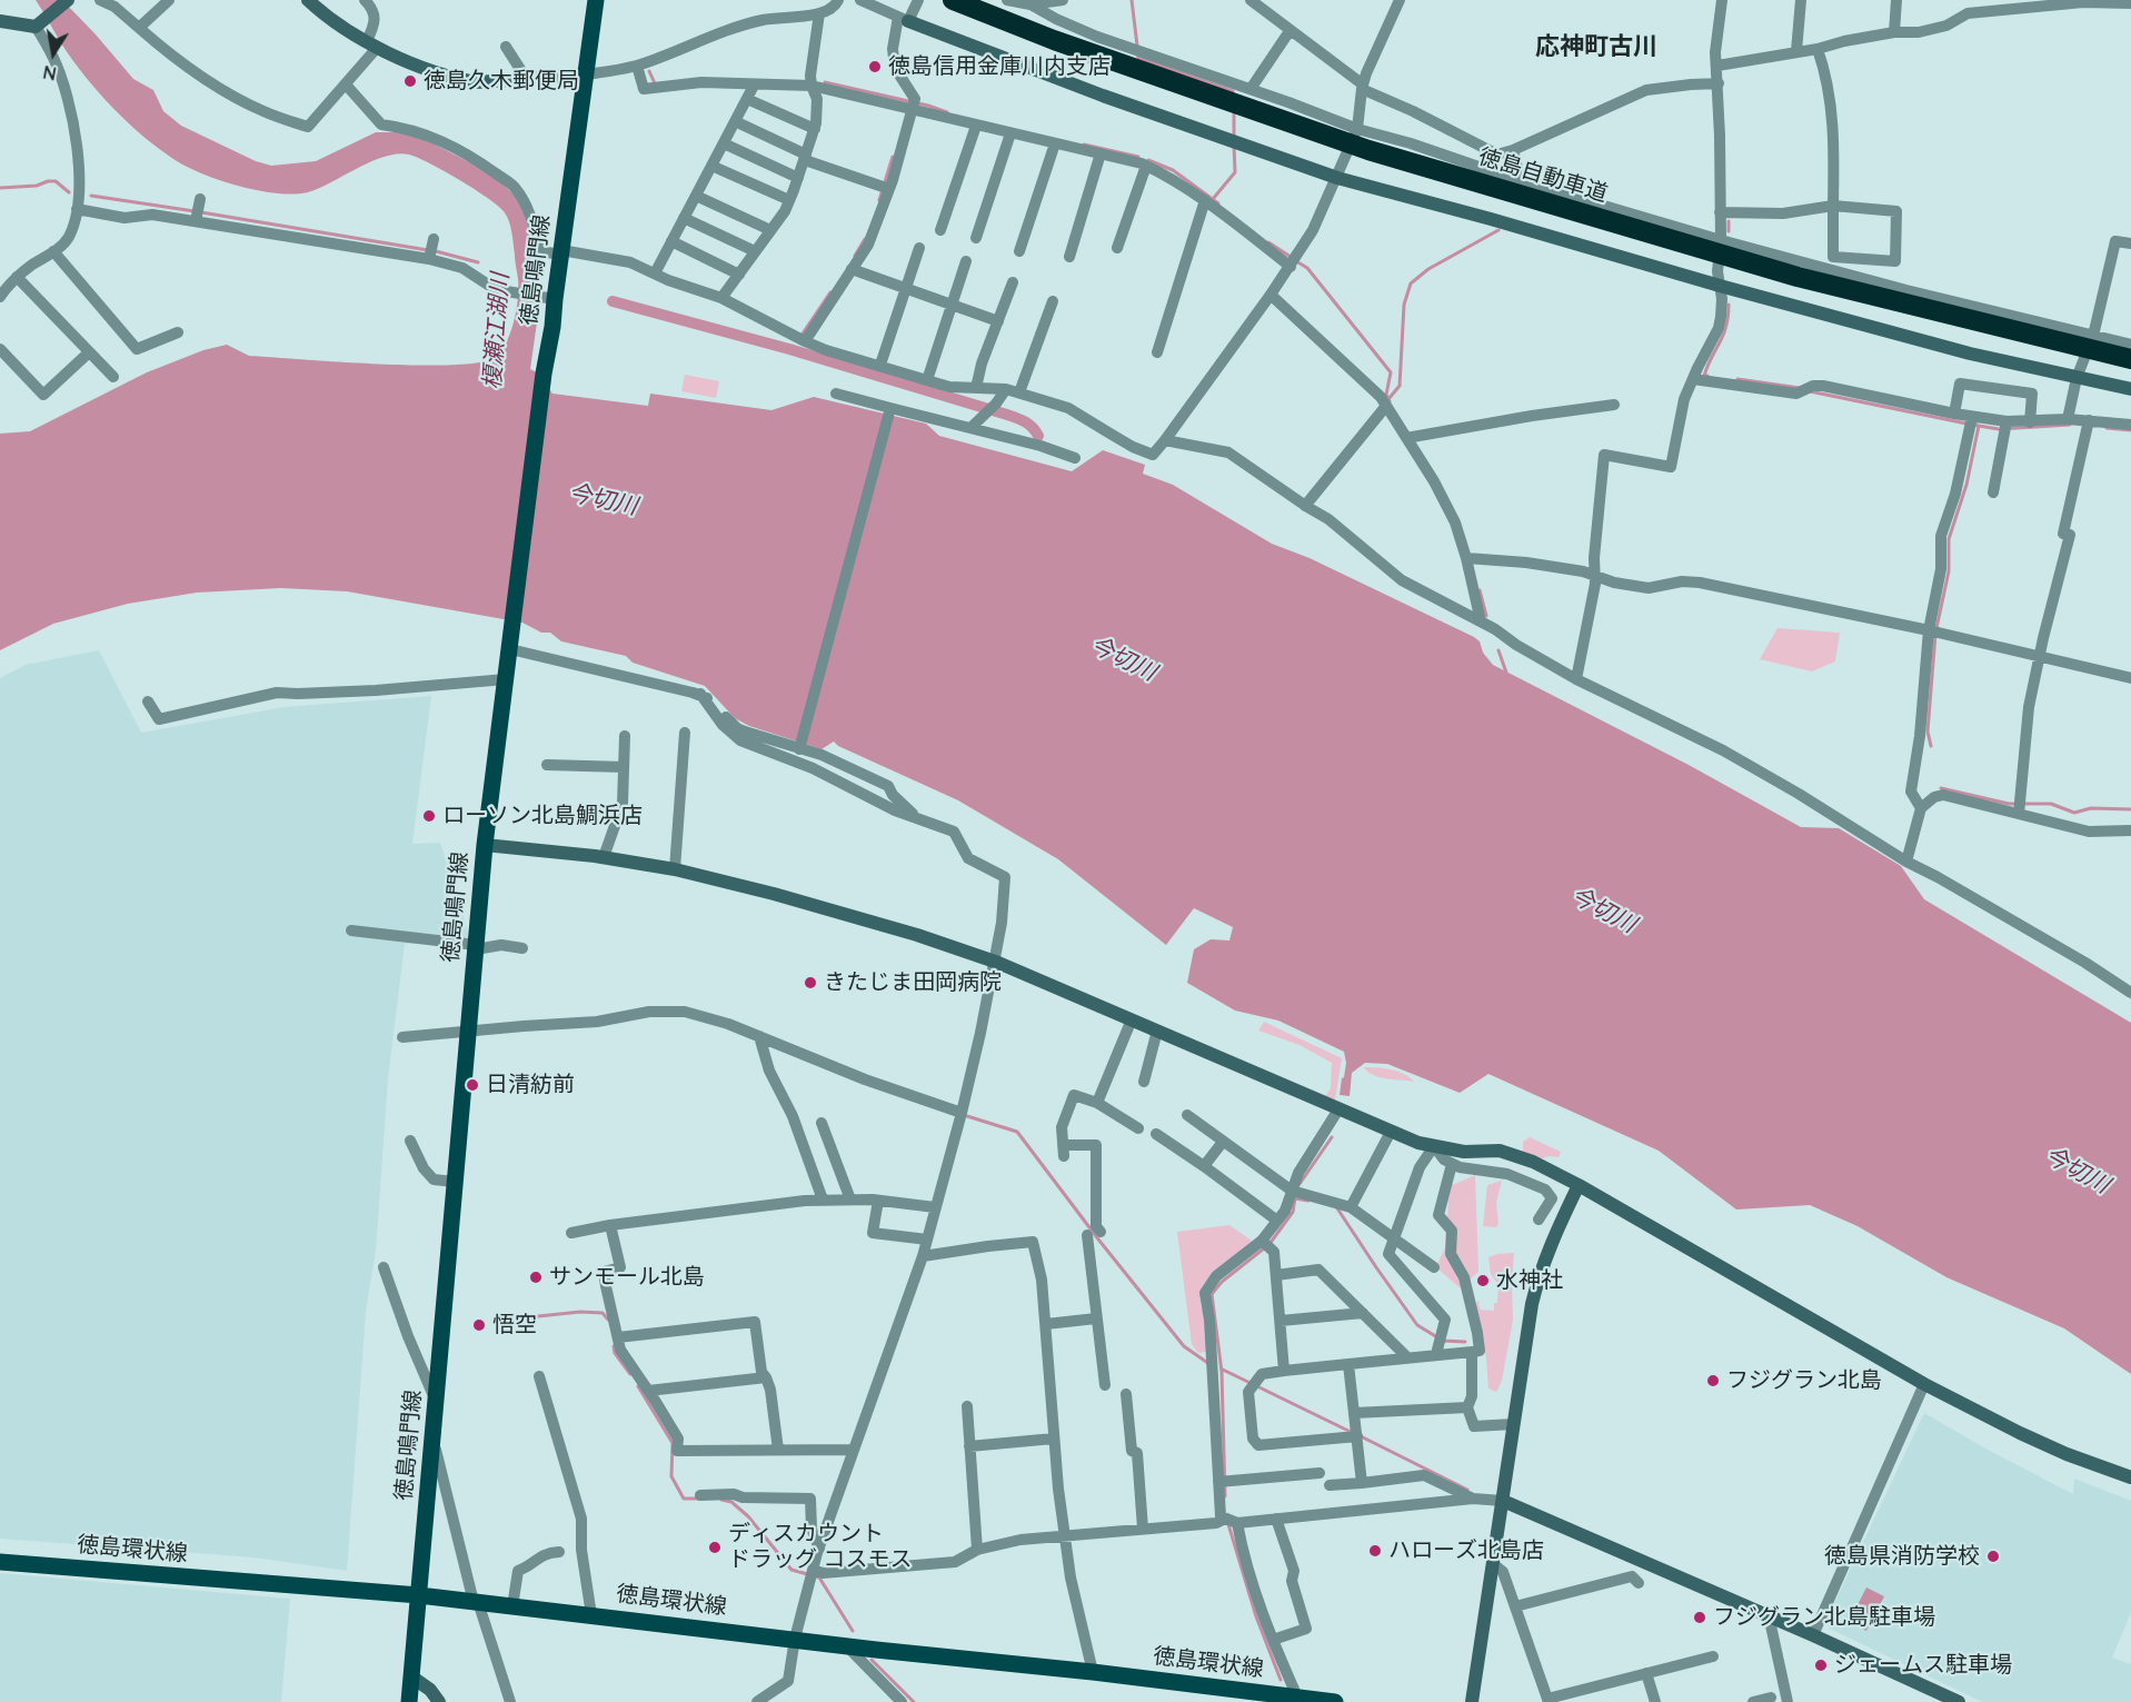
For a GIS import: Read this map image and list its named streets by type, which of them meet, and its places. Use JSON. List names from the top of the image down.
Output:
{
  "streets": {
    "highway": ["徳島自動車道"],
    "main road": ["徳島鳴門線", "徳島環状線"]
  },
  "crossings": [
    ["徳島鳴門線", "徳島環状線"]
  ],
  "districts": ["応神町古川"],
  "water": ["榎瀬江湖川", "今切川"],
  "places": [
    "徳島信用金庫川内支店",
    "徳島久木郵便局",
    "ローソン北島鯛浜店",
    "きたじま田岡病院",
    "日清紡前",
    "サンモール北島",
    "水神社",
    "悟空",
    "フジグラン北島",
    "ディスカウント ドラッグ コスモス",
    "ハローズ北島店",
    "徳島県消防学校",
    "フジグラン北島駐車場",
    "ジェームス駐車場"
  ],
  "north": "bottom"
}
